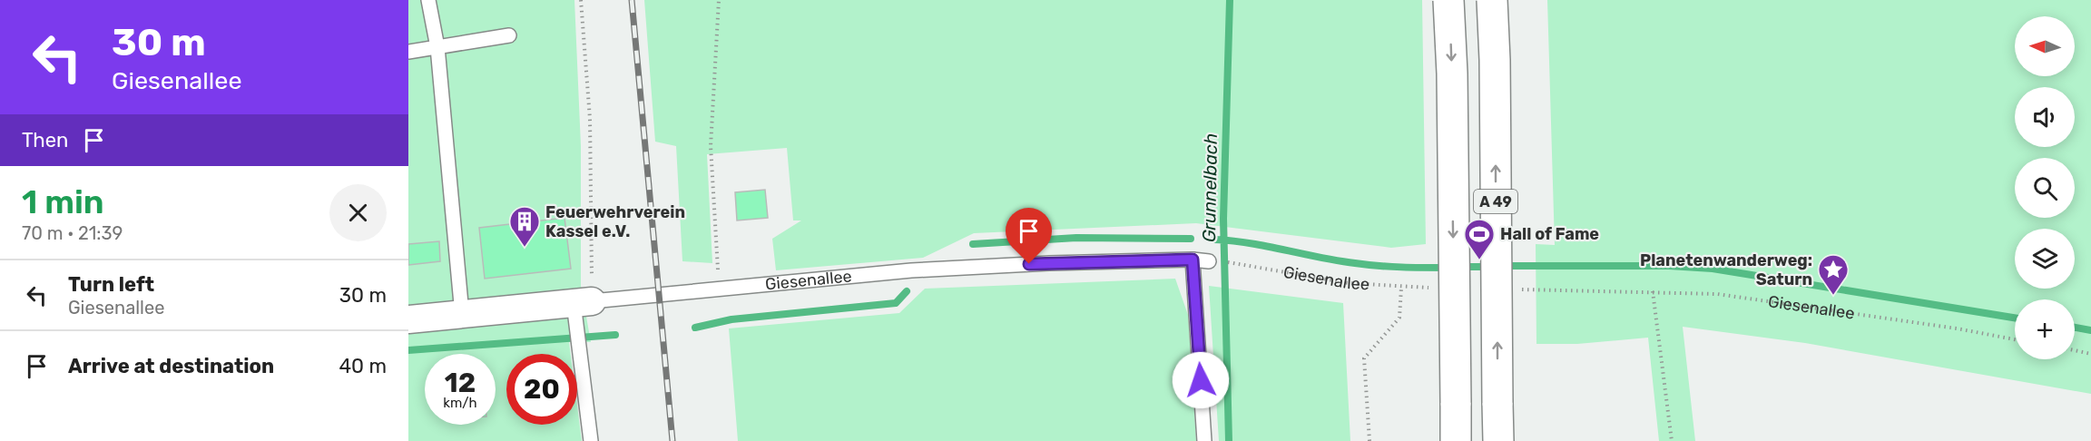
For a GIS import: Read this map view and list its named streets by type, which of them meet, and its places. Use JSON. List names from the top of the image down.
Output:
{
  "streets": {
    "highway": ["A 49"],
    "street": ["Giesenallee"]
  },
  "water": ["Grunnelbach"],
  "places": {
    "building": ["Feuerwehrverein Kassel e.V."],
    "sports": ["Hall of Fame"],
    "place": ["Planetenwanderweg: Saturn"]
  },
  "north": "left",
  "page": {
    "turn": ["30 m", "Giesenallee"],
    "map_buttons": "+",
    "then": "Then",
    "heading": ["1 min", "70 m · 21:39"],
    "list": [
      {
        "name": "Turn left",
        "note": "Giesenallee",
        "value": "30 m"
      },
      {
        "name": "Arrive at destination",
        "value": "40 m"
      }
    ],
    "speed": "12 km/h",
    "limit": "20"
  }
}
